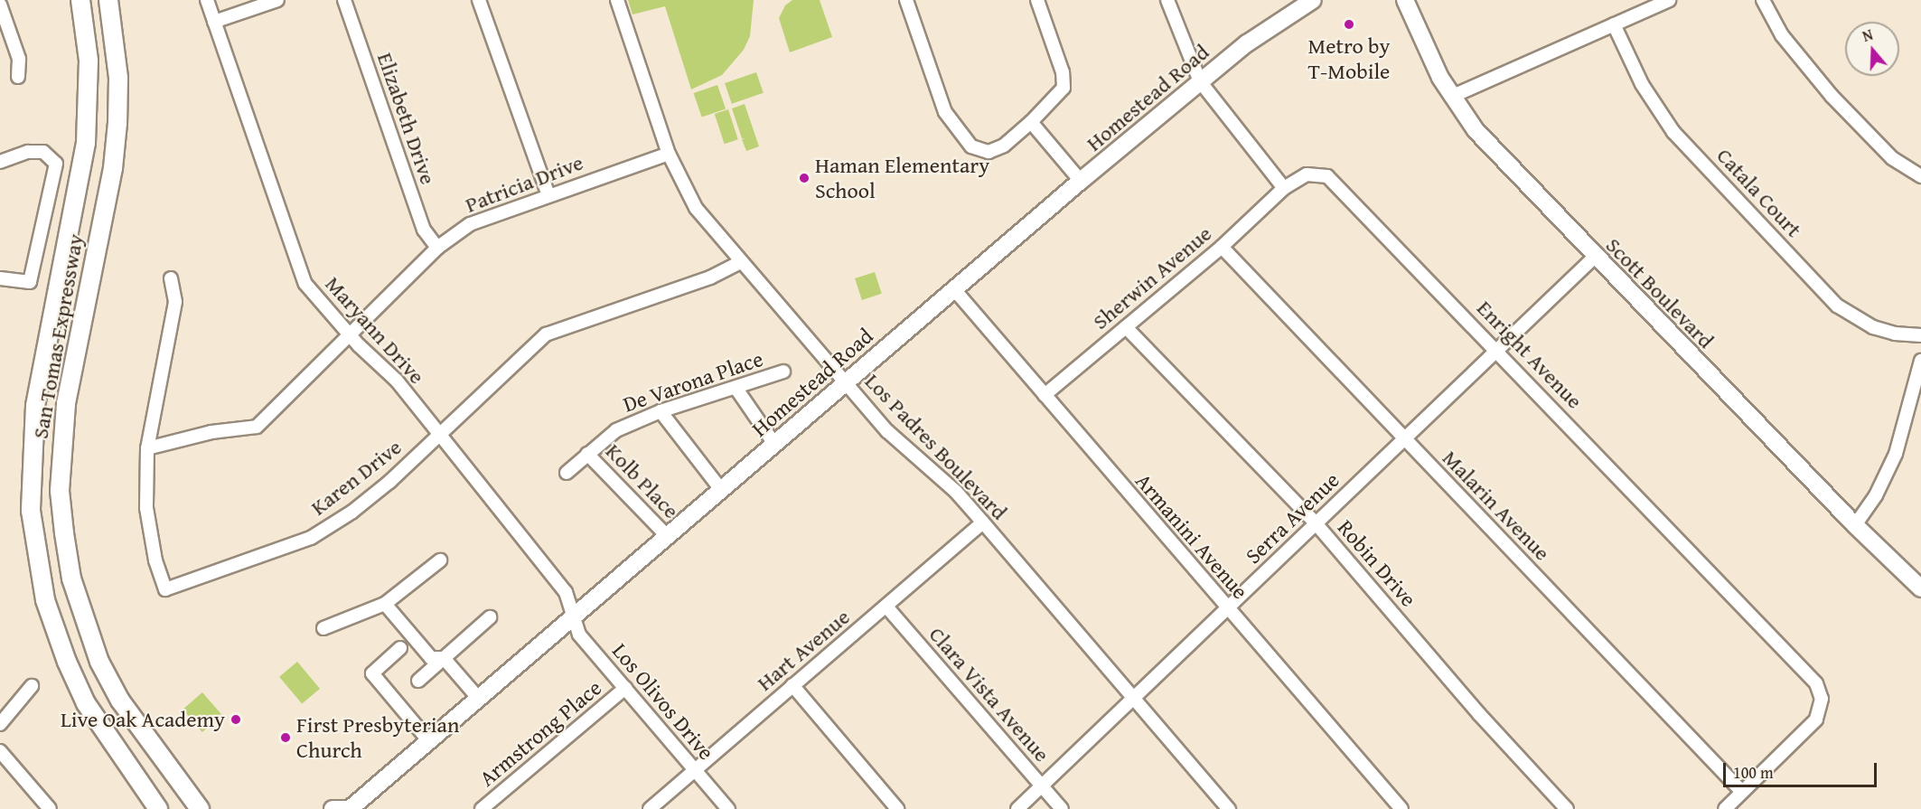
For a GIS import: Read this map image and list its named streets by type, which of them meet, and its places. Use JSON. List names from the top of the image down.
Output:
{
  "streets": {
    "highway": ["San Tomas Expressway"],
    "main road": ["Homestead Road", "Scott Boulevard"],
    "street": [
      "Elizabeth Drive",
      "Patricia Drive",
      "Catala Court",
      "Sherwin Avenue",
      "Maryann Drive",
      "Enright Avenue",
      "De Varona Place",
      "Los Padres Boulevard",
      "Karen Drive",
      "Kolb Place",
      "Malarin Avenue",
      "Serra Avenue",
      "Armanini Avenue",
      "Robin Drive",
      "Hart Avenue",
      "Clara Vista Avenue",
      "Los Olivos Drive",
      "Armstrong Place"
    ]
  },
  "crossings": [
    ["Homestead Road", "Maryann Drive"],
    ["Homestead Road", "Los Padres Boulevard"],
    ["Homestead Road", "Kolb Place"],
    ["Homestead Road", "Armanini Avenue"],
    ["Homestead Road", "Los Olivos Drive"],
    ["Elizabeth Drive", "Patricia Drive"],
    ["Patricia Drive", "Maryann Drive"],
    ["Patricia Drive", "Los Padres Boulevard"],
    ["Patricia Drive", "Karen Drive"],
    ["Sherwin Avenue", "Enright Avenue"],
    ["Sherwin Avenue", "Malarin Avenue"],
    ["Sherwin Avenue", "Armanini Avenue"],
    ["Sherwin Avenue", "Robin Drive"],
    ["Scott Boulevard", "Serra Avenue"],
    ["Maryann Drive", "Karen Drive"],
    ["Maryann Drive", "Los Olivos Drive"],
    ["Enright Avenue", "Malarin Avenue"],
    ["Enright Avenue", "Serra Avenue"],
    ["De Varona Place", "Kolb Place"],
    ["Los Padres Boulevard", "Karen Drive"],
    ["Los Padres Boulevard", "Serra Avenue"],
    ["Los Padres Boulevard", "Hart Avenue"],
    ["Malarin Avenue", "Serra Avenue"],
    ["Serra Avenue", "Armanini Avenue"],
    ["Serra Avenue", "Robin Drive"],
    ["Serra Avenue", "Clara Vista Avenue"],
    ["Hart Avenue", "Clara Vista Avenue"],
    ["Hart Avenue", "Los Olivos Drive"],
    ["Los Olivos Drive", "Armstrong Place"]
  ],
  "places": [
    "Metro by T-Mobile",
    "Haman Elementary School",
    "Live Oak Academy",
    "First Presbyterian Church"
  ],
  "scale_bar": "100 m",
  "north": "top"
}
